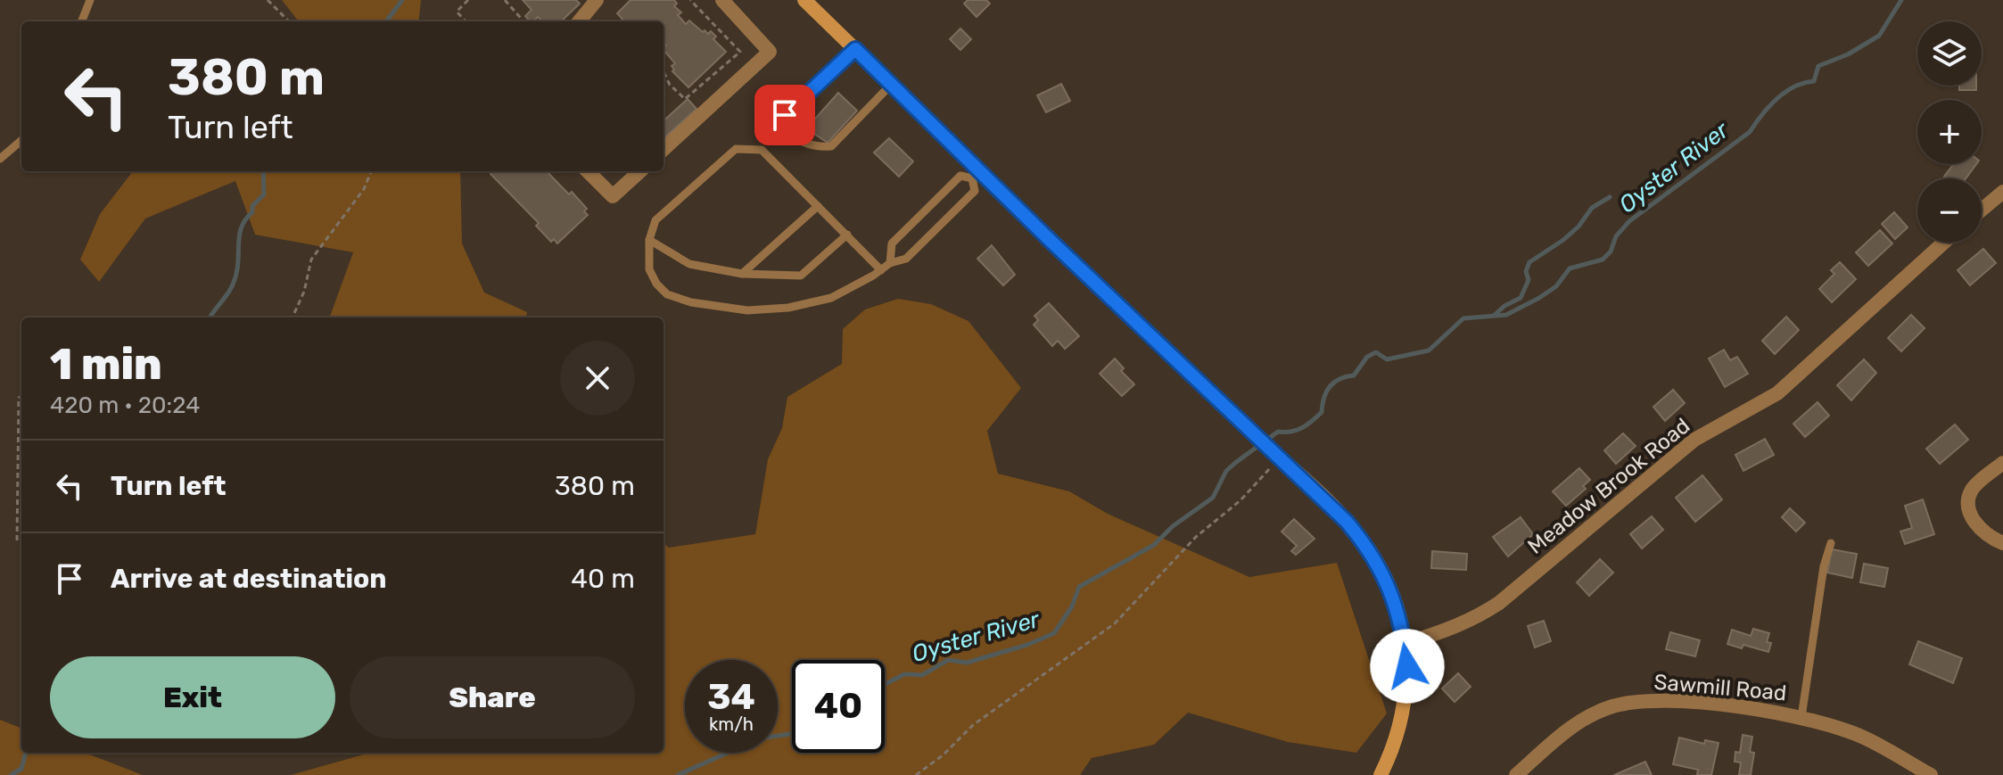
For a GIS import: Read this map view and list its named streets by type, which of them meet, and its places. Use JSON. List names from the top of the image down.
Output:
{
  "streets": {
    "street": ["Meadow Brook Road", "Sawmill Road"]
  },
  "water": ["Oyster River"],
  "page": {
    "map_buttons": ["+", "−"],
    "turn": ["380 m", "Turn left"],
    "heading": ["1 min", "420 m · 20:24"],
    "list": [
      {
        "name": "Turn left",
        "value": "380 m"
      },
      {
        "name": "Arrive at destination",
        "value": "40 m"
      }
    ],
    "buttons": ["Exit", "Share"],
    "speed": "34 km/h",
    "limit": "40"
  }
}
